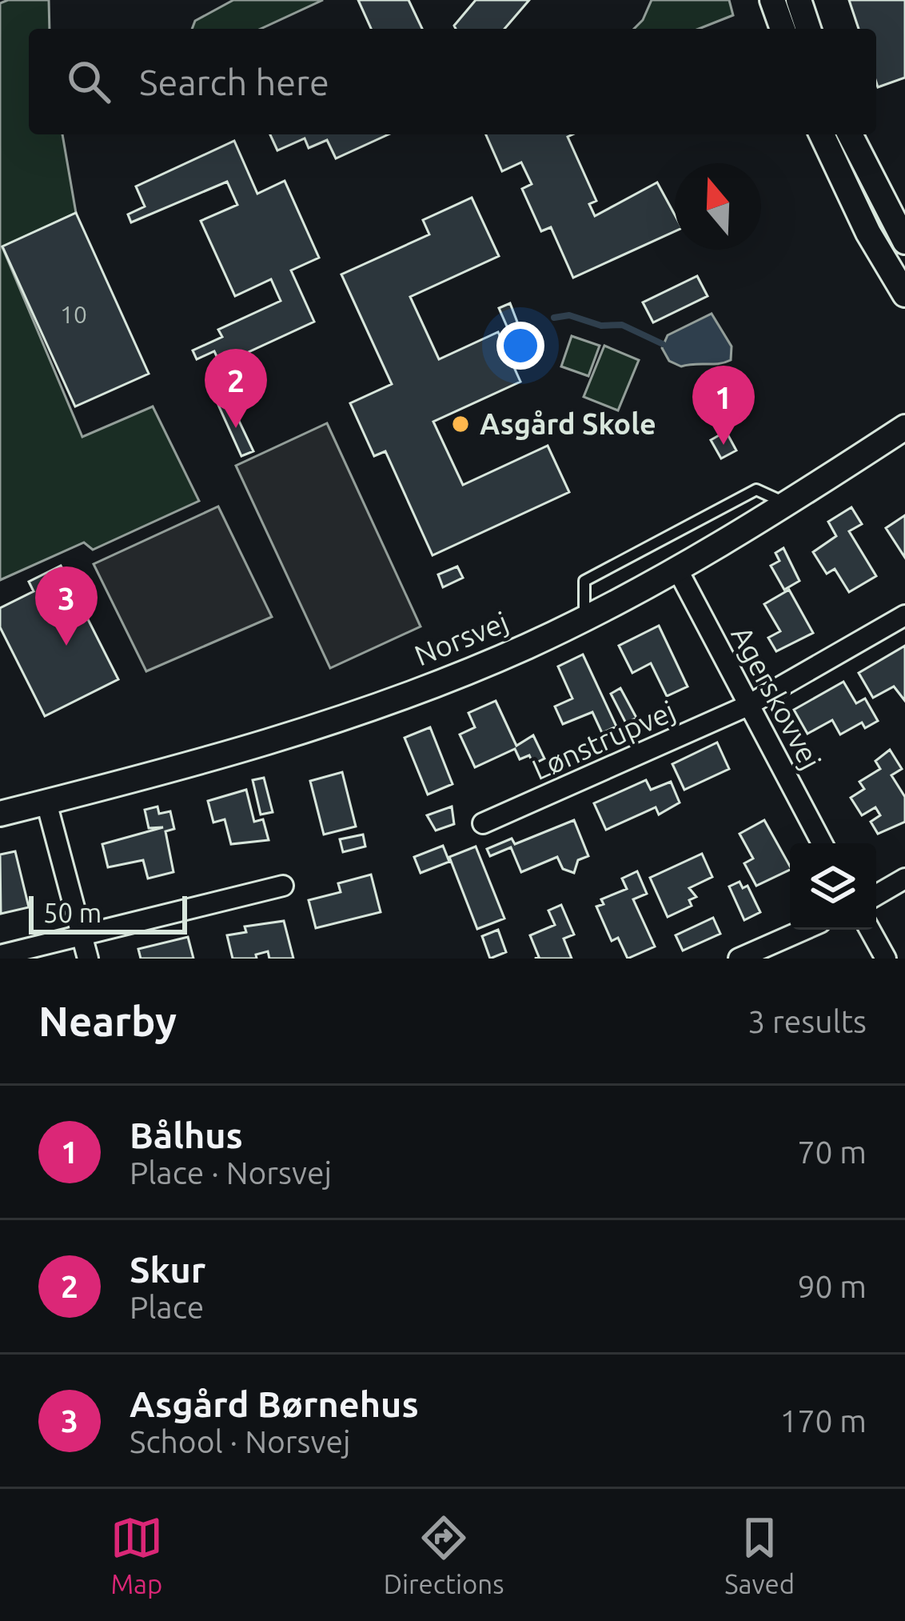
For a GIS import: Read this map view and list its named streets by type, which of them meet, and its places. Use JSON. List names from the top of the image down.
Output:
{
  "streets": {
    "street": ["Norsvej", "Agerskovvej", "Lønstrupvej"]
  },
  "crossings": [
    ["Norsvej", "Agerskovvej"],
    ["Agerskovvej", "Lønstrupvej"]
  ],
  "places": ["Asgård Skole"],
  "house_numbers": ["10"],
  "scale_bar": "50 m",
  "north": "top",
  "page": {
    "search": "Search here",
    "pins": ["2", "1", "3"],
    "scale": "50 m",
    "heading": ["Nearby", "3 results"],
    "list": [
      {
        "mark": "1",
        "name": "Bålhus",
        "note": "Place · Norsvej",
        "value": "70 m"
      },
      {
        "mark": "2",
        "name": "Skur",
        "note": "Place",
        "value": "90 m"
      },
      {
        "mark": "3",
        "name": "Asgård Børnehus",
        "note": "School · Norsvej",
        "value": "170 m"
      }
    ],
    "nav": ["Map", "Directions", "Saved"]
  }
}
